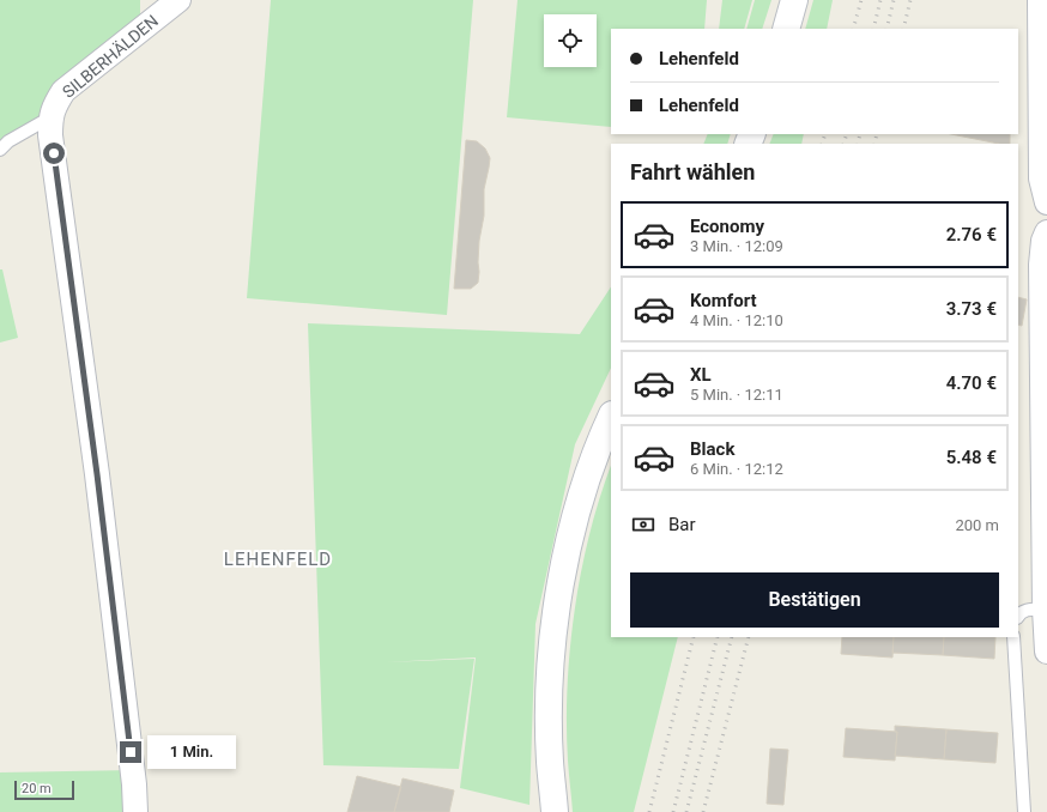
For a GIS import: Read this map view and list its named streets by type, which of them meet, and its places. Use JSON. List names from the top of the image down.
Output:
{
  "streets": {
    "street": ["SILBERHÄLDEN"]
  },
  "districts": ["LEHENFELD"],
  "scale_bar": "20 m",
  "page": {
    "banner": ["Lehenfeld", "Lehenfeld"],
    "heading": "Fahrt wählen",
    "list": [
      {
        "name": "Economy",
        "note": "3 Min. · 12:09",
        "value": "2.76 €"
      },
      {
        "name": "Komfort",
        "note": "4 Min. · 12:10",
        "value": "3.73 €"
      },
      {
        "name": "XL",
        "note": "5 Min. · 12:11",
        "value": "4.70 €"
      },
      {
        "name": "Black",
        "note": "6 Min. · 12:12",
        "value": "5.48 €"
      }
    ],
    "pay": ["Bar", "200 m"],
    "buttons": "Bestätigen",
    "bubble": "1 Min.",
    "scale": "20 m"
  }
}
